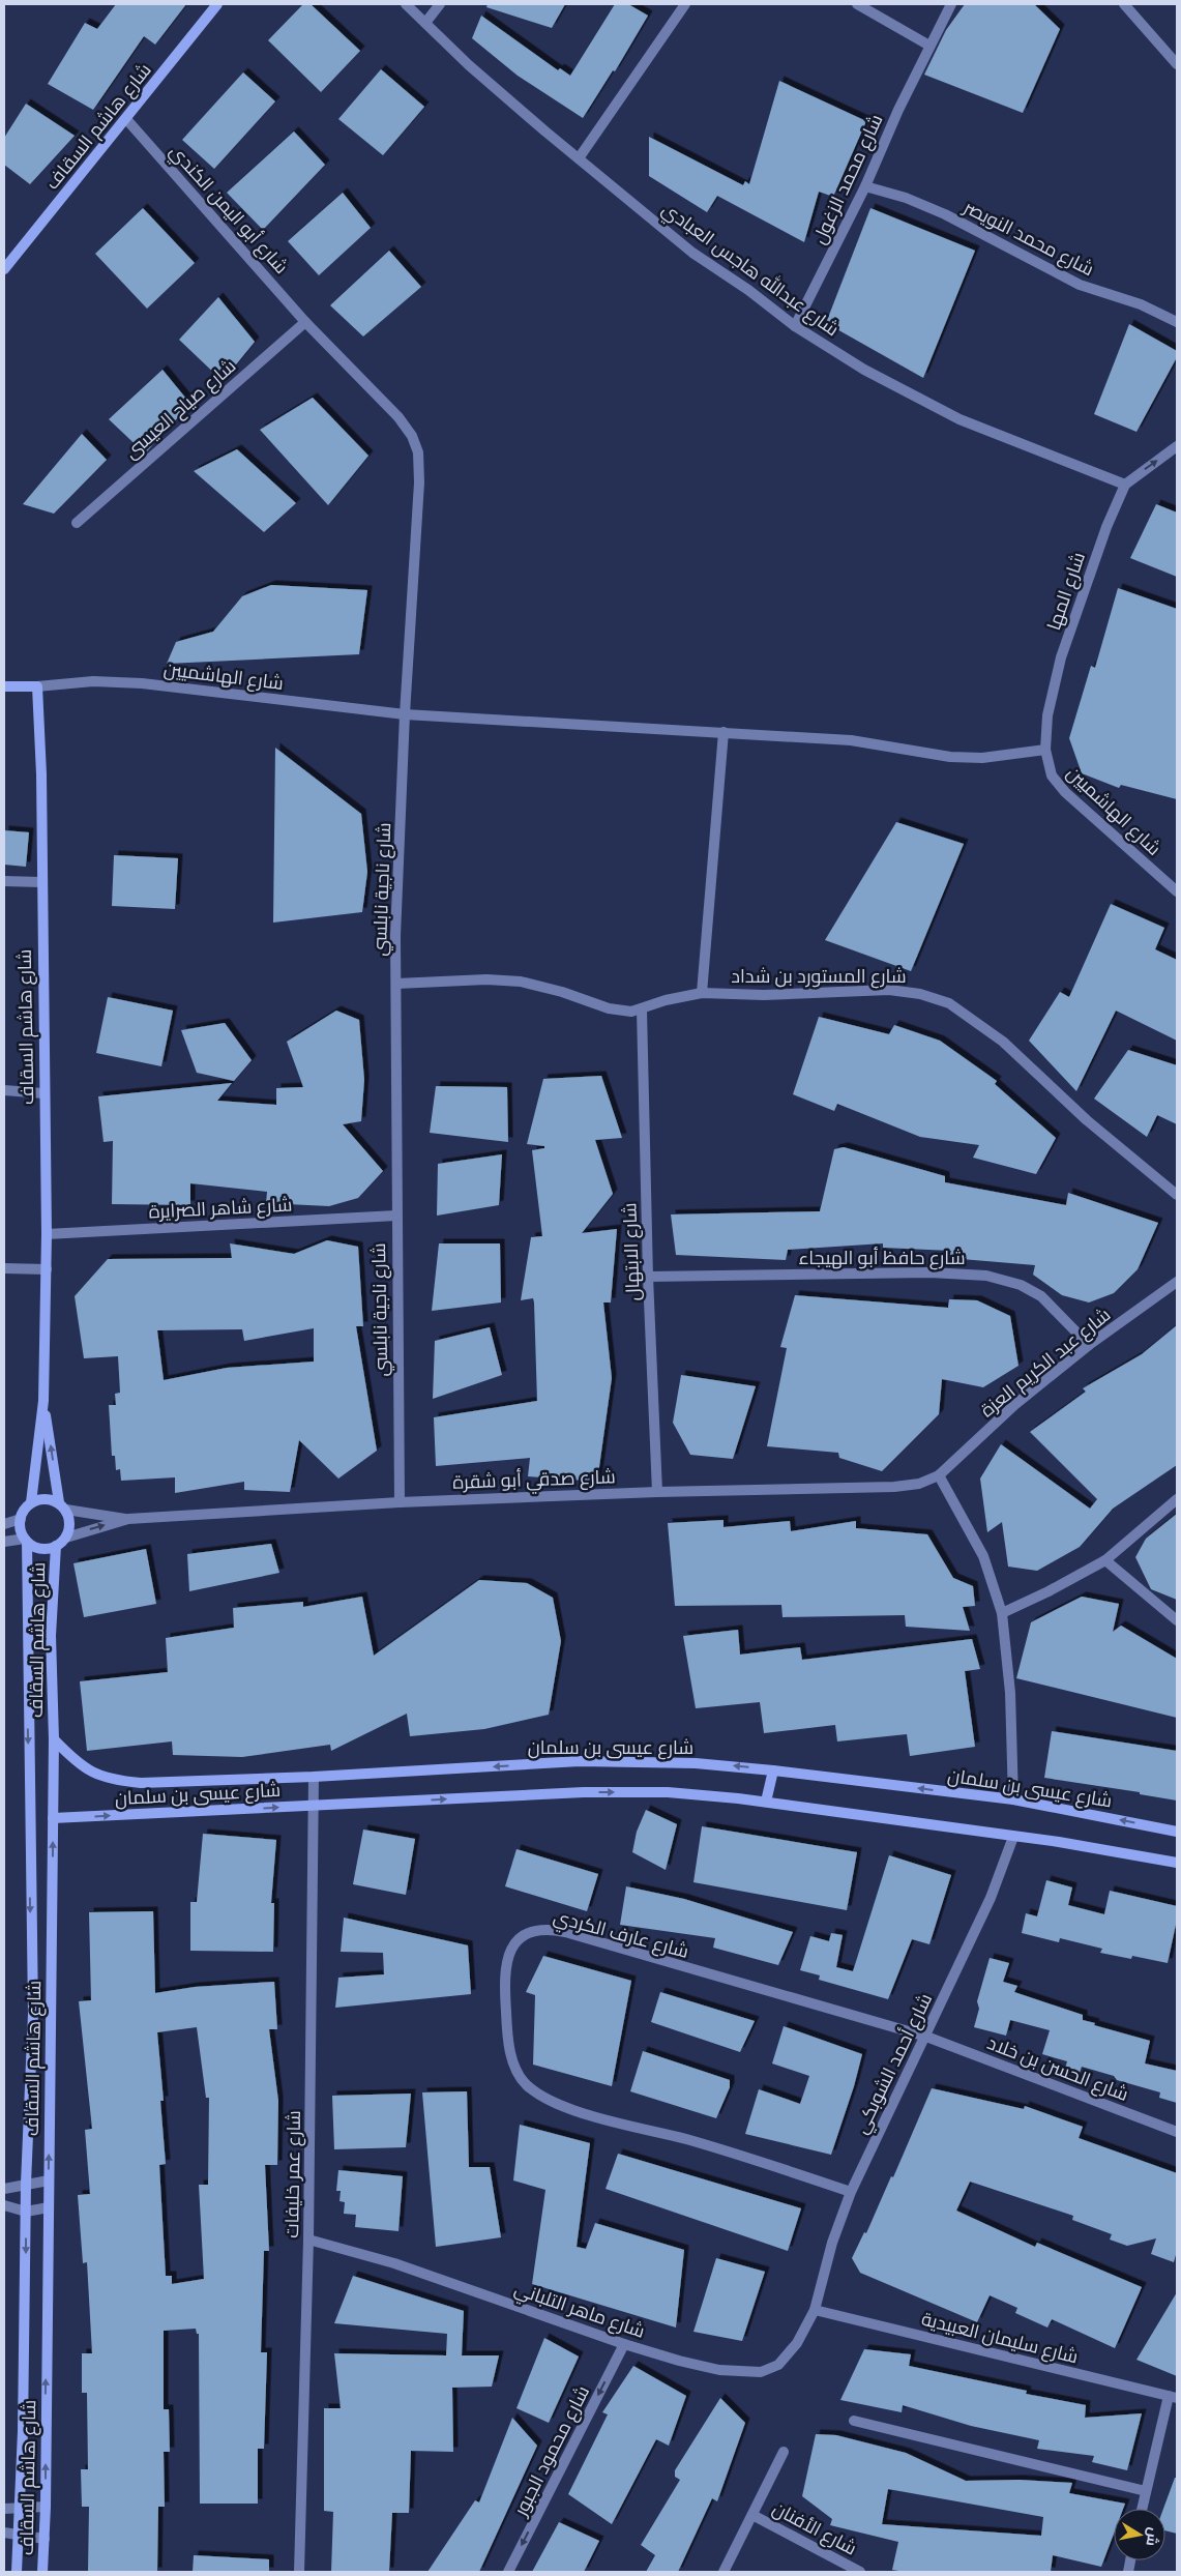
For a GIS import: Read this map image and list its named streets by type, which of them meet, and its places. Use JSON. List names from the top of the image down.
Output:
{
  "streets": {
    "street": [
      "شارع هاشم السقاف",
      "شارع محمد الزغول",
      "شارع أبو اليمن الكندي",
      "شارع محمد النويصر",
      "شارع عبدالله هاجس العبادي",
      "شارع صياح العيسى",
      "شارع المها",
      "شارع الهاشميين",
      "شارع ناجية نابلسي",
      "شارع المستورد بن شداد",
      "شارع شاهر الصرايرة",
      "شارع الابتهال",
      "شارع حافظ أبو الهيجاء",
      "شارع عبد الكريم العزة",
      "شارع صدقي أبو شقرة",
      "شارع عيسى بن سلمان",
      "شارع عارف الكردي",
      "شارع أحمد الشوبكي",
      "شارع الحسن بن خلاد",
      "شارع عمر خليفات",
      "شارع ماهر التلباني",
      "شارع سليمان العبيدية",
      "شارع محمود الجبور",
      "شارع الأفنان"
    ]
  },
  "crossings": [
    ["شارع هاشم السقاف", "شارع أبو اليمن الكندي"],
    ["شارع هاشم السقاف", "شارع الهاشميين"],
    ["شارع هاشم السقاف", "شارع شاهر الصرايرة"],
    ["شارع هاشم السقاف", "شارع صدقي أبو شقرة"],
    ["شارع هاشم السقاف", "شارع عيسى بن سلمان"],
    ["شارع محمد الزغول", "شارع محمد النويصر"],
    ["شارع محمد الزغول", "شارع عبدالله هاجس العبادي"],
    ["شارع أبو اليمن الكندي", "شارع صياح العيسى"],
    ["شارع أبو اليمن الكندي", "شارع ناجية نابلسي"],
    ["شارع عبدالله هاجس العبادي", "شارع المها"],
    ["شارع صياح العيسى", "شارع ناجية نابلسي"],
    ["شارع المها", "شارع الهاشميين"],
    ["شارع الهاشميين", "شارع ناجية نابلسي"],
    ["شارع ناجية نابلسي", "شارع المستورد بن شداد"],
    ["شارع ناجية نابلسي", "شارع شاهر الصرايرة"],
    ["شارع ناجية نابلسي", "شارع صدقي أبو شقرة"],
    ["شارع المستورد بن شداد", "شارع الابتهال"],
    ["شارع الابتهال", "شارع حافظ أبو الهيجاء"],
    ["شارع الابتهال", "شارع صدقي أبو شقرة"],
    ["شارع حافظ أبو الهيجاء", "شارع عبد الكريم العزة"],
    ["شارع عبد الكريم العزة", "شارع صدقي أبو شقرة"],
    ["شارع عيسى بن سلمان", "شارع أحمد الشوبكي"],
    ["شارع عيسى بن سلمان", "شارع عمر خليفات"],
    ["شارع عارف الكردي", "شارع أحمد الشوبكي"],
    ["شارع عارف الكردي", "شارع الحسن بن خلاد"],
    ["شارع أحمد الشوبكي", "شارع الحسن بن خلاد"],
    ["شارع أحمد الشوبكي", "شارع ماهر التلباني"],
    ["شارع أحمد الشوبكي", "شارع سليمان العبيدية"],
    ["شارع عمر خليفات", "شارع ماهر التلباني"],
    ["شارع ماهر التلباني", "شارع سليمان العبيدية"],
    ["شارع ماهر التلباني", "شارع محمود الجبور"]
  ],
  "one_way": ["شارع محمود الجبور"],
  "north": "right"
}
